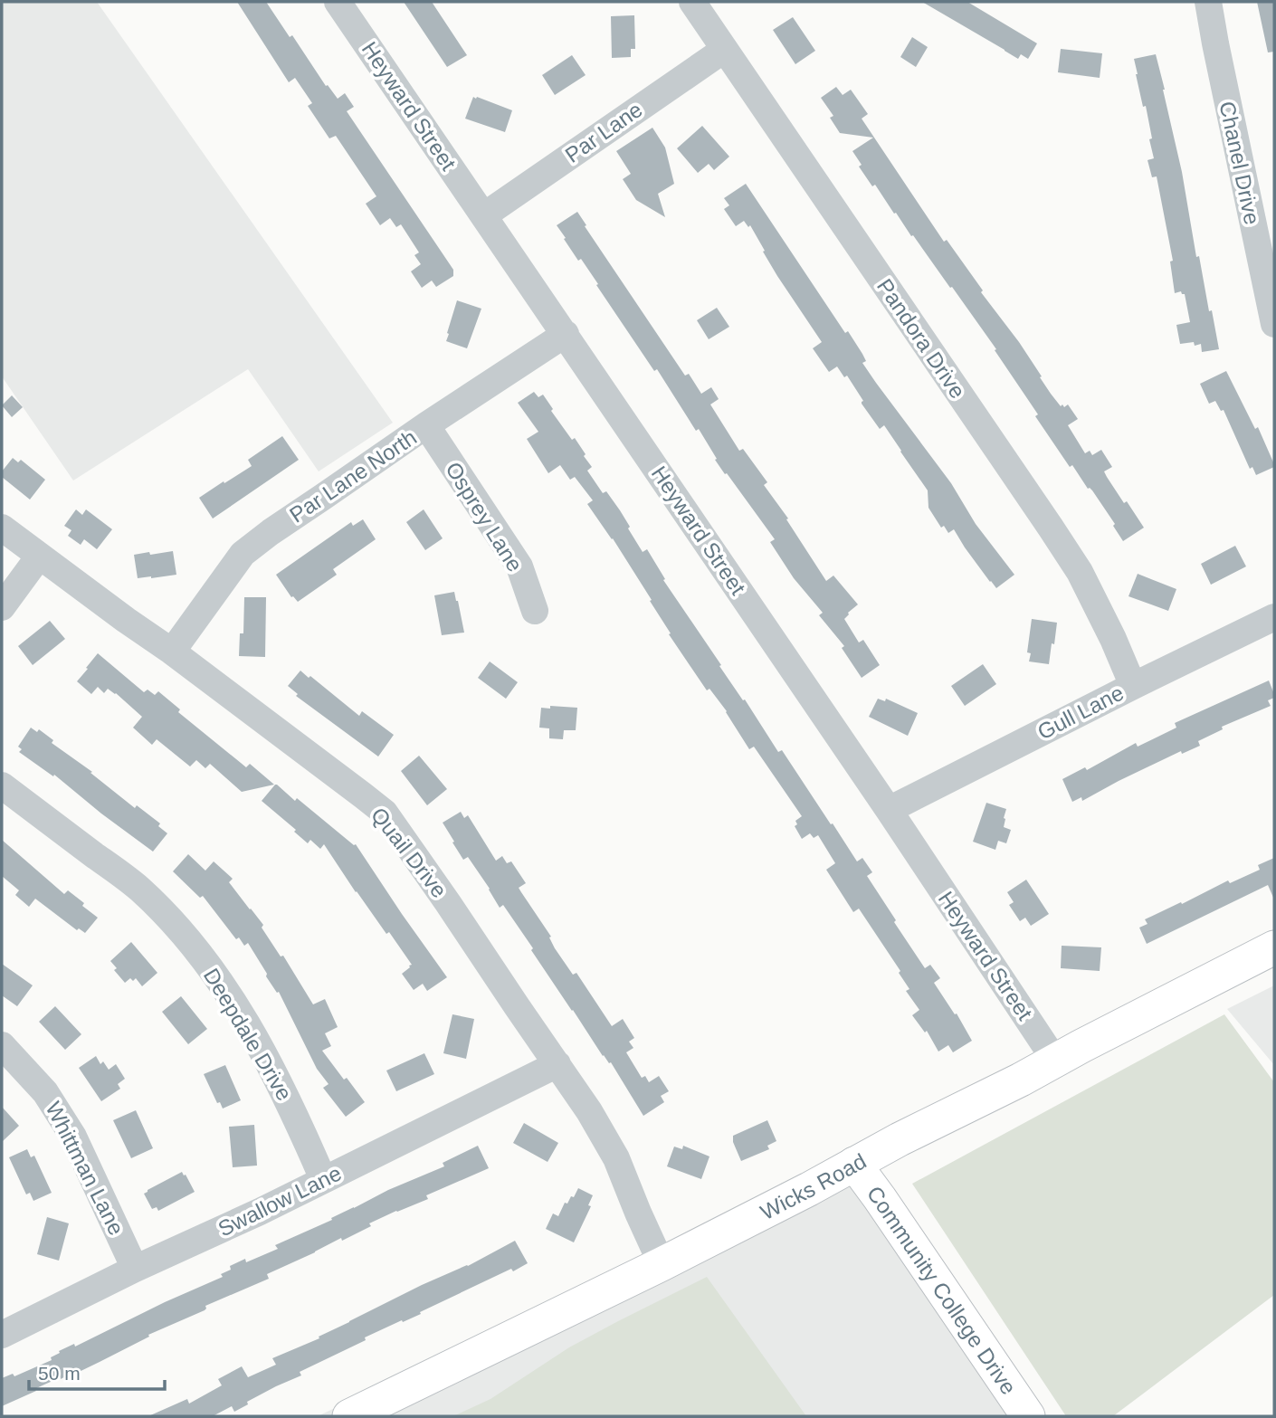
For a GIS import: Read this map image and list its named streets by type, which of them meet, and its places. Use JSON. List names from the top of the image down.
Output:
{
  "streets": {
    "main road": ["Wicks Road", "Community College Drive"],
    "street": [
      "Heyward Street",
      "Par Lane",
      "Chanel Drive",
      "Pandora Drive",
      "Par Lane North",
      "Osprey Lane",
      "Gull Lane",
      "Quail Drive",
      "Deepdale Drive",
      "Whittman Lane",
      "Swallow Lane"
    ]
  },
  "crossings": [
    ["Heyward Street", "Par Lane"],
    ["Heyward Street", "Par Lane North"],
    ["Heyward Street", "Gull Lane"],
    ["Heyward Street", "Wicks Road"],
    ["Par Lane", "Pandora Drive"],
    ["Pandora Drive", "Gull Lane"],
    ["Par Lane North", "Osprey Lane"],
    ["Par Lane North", "Quail Drive"],
    ["Quail Drive", "Wicks Road"],
    ["Quail Drive", "Swallow Lane"],
    ["Deepdale Drive", "Swallow Lane"],
    ["Whittman Lane", "Swallow Lane"],
    ["Wicks Road", "Community College Drive"]
  ],
  "scale_bar": "50 m"
}
